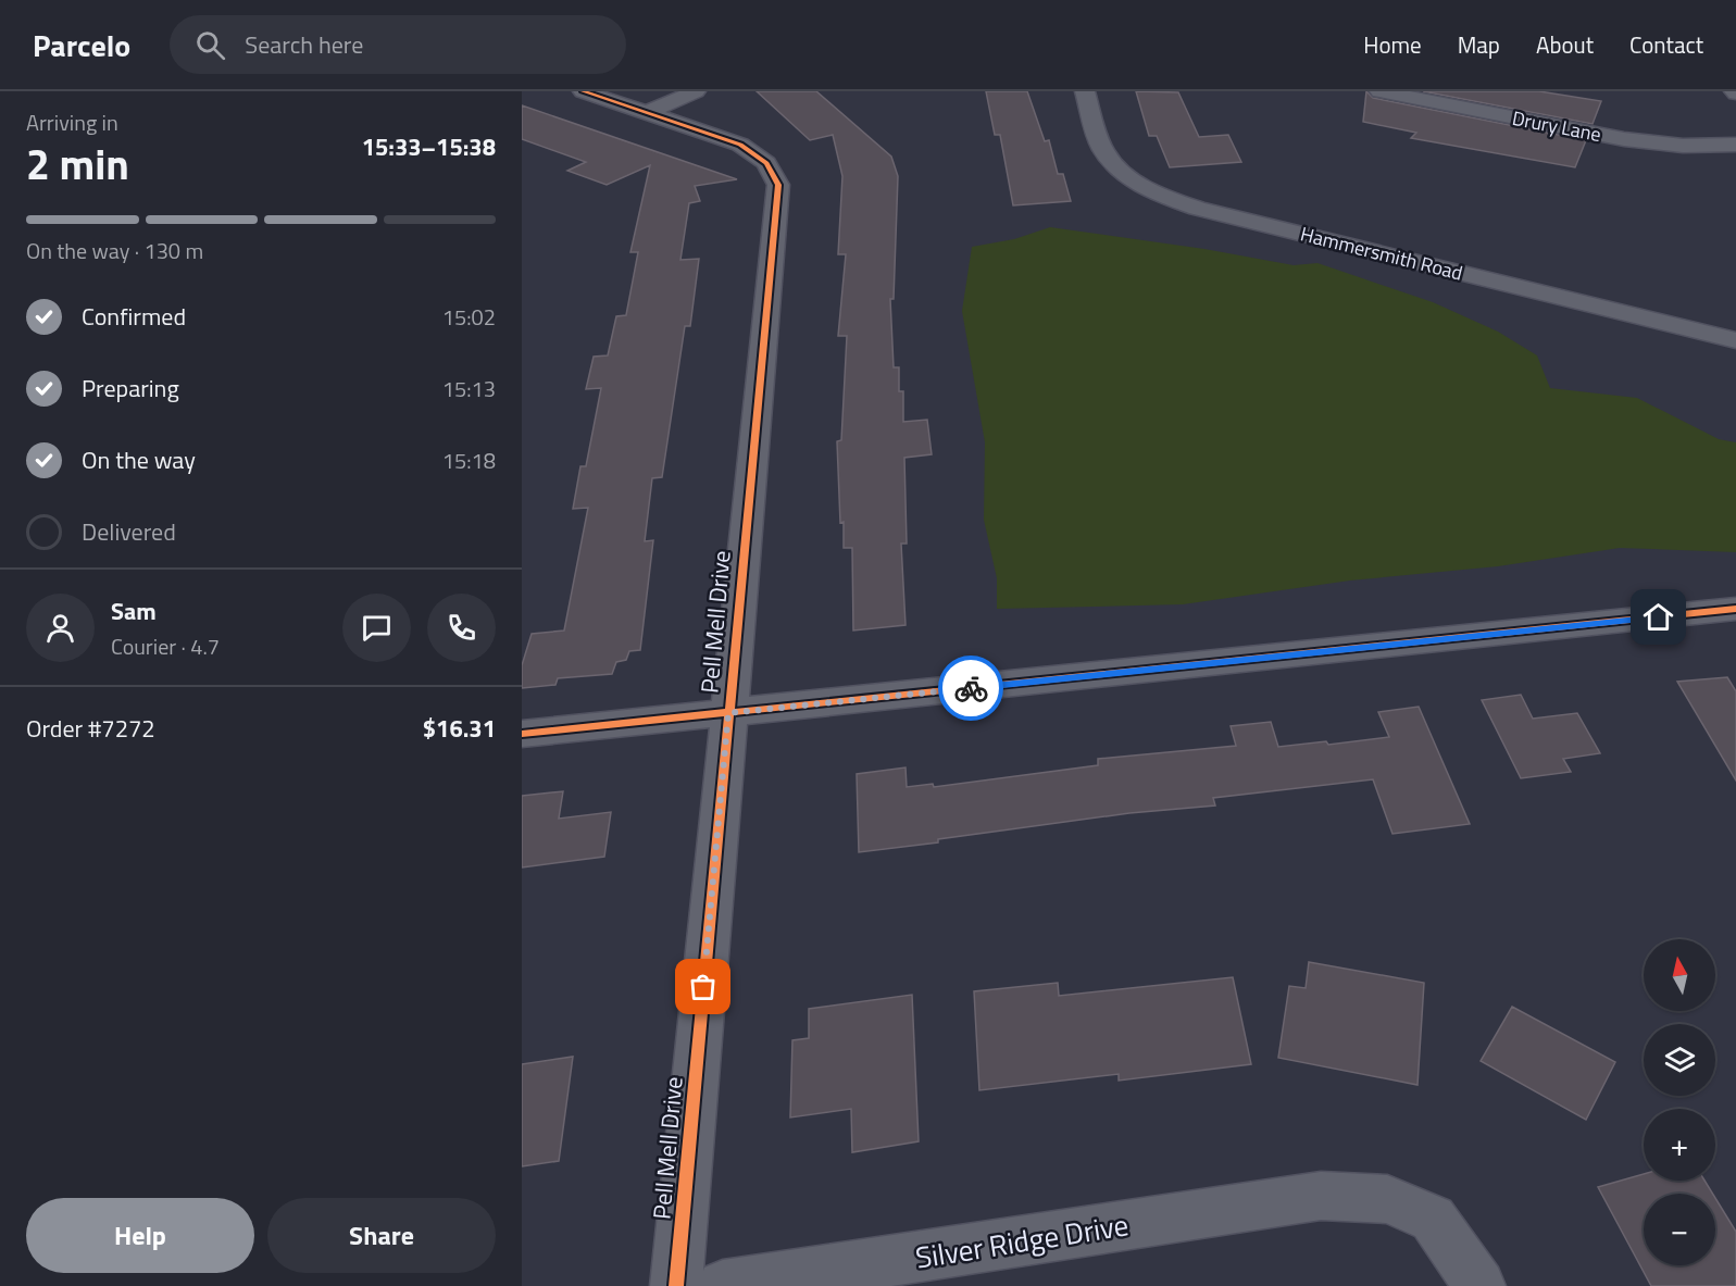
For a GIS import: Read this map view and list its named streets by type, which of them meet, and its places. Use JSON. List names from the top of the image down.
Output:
{
  "streets": {
    "street": [
      "Drury Lane",
      "Hammersmith Road",
      "Pell Mell Drive",
      "Silver Ridge Drive"
    ]
  },
  "north": "top",
  "page": {
    "header": "Parcelo",
    "search": "Search here",
    "nav": [
      "Home",
      "Map",
      "About",
      "Contact"
    ],
    "heading": ["2 min", "Arriving in", "15:33–15:38"],
    "panel": [
      "Sam",
      "Courier · 4.7",
      "Order #7272",
      "$16.31"
    ],
    "bar": "On the way · 130 m",
    "list": [
      ["Confirmed", "15:02"],
      ["Preparing", "15:13"],
      ["On the way", "15:18"],
      "Delivered"
    ],
    "map_buttons": ["+", "−"],
    "buttons": ["Help", "Share"]
  }
}
